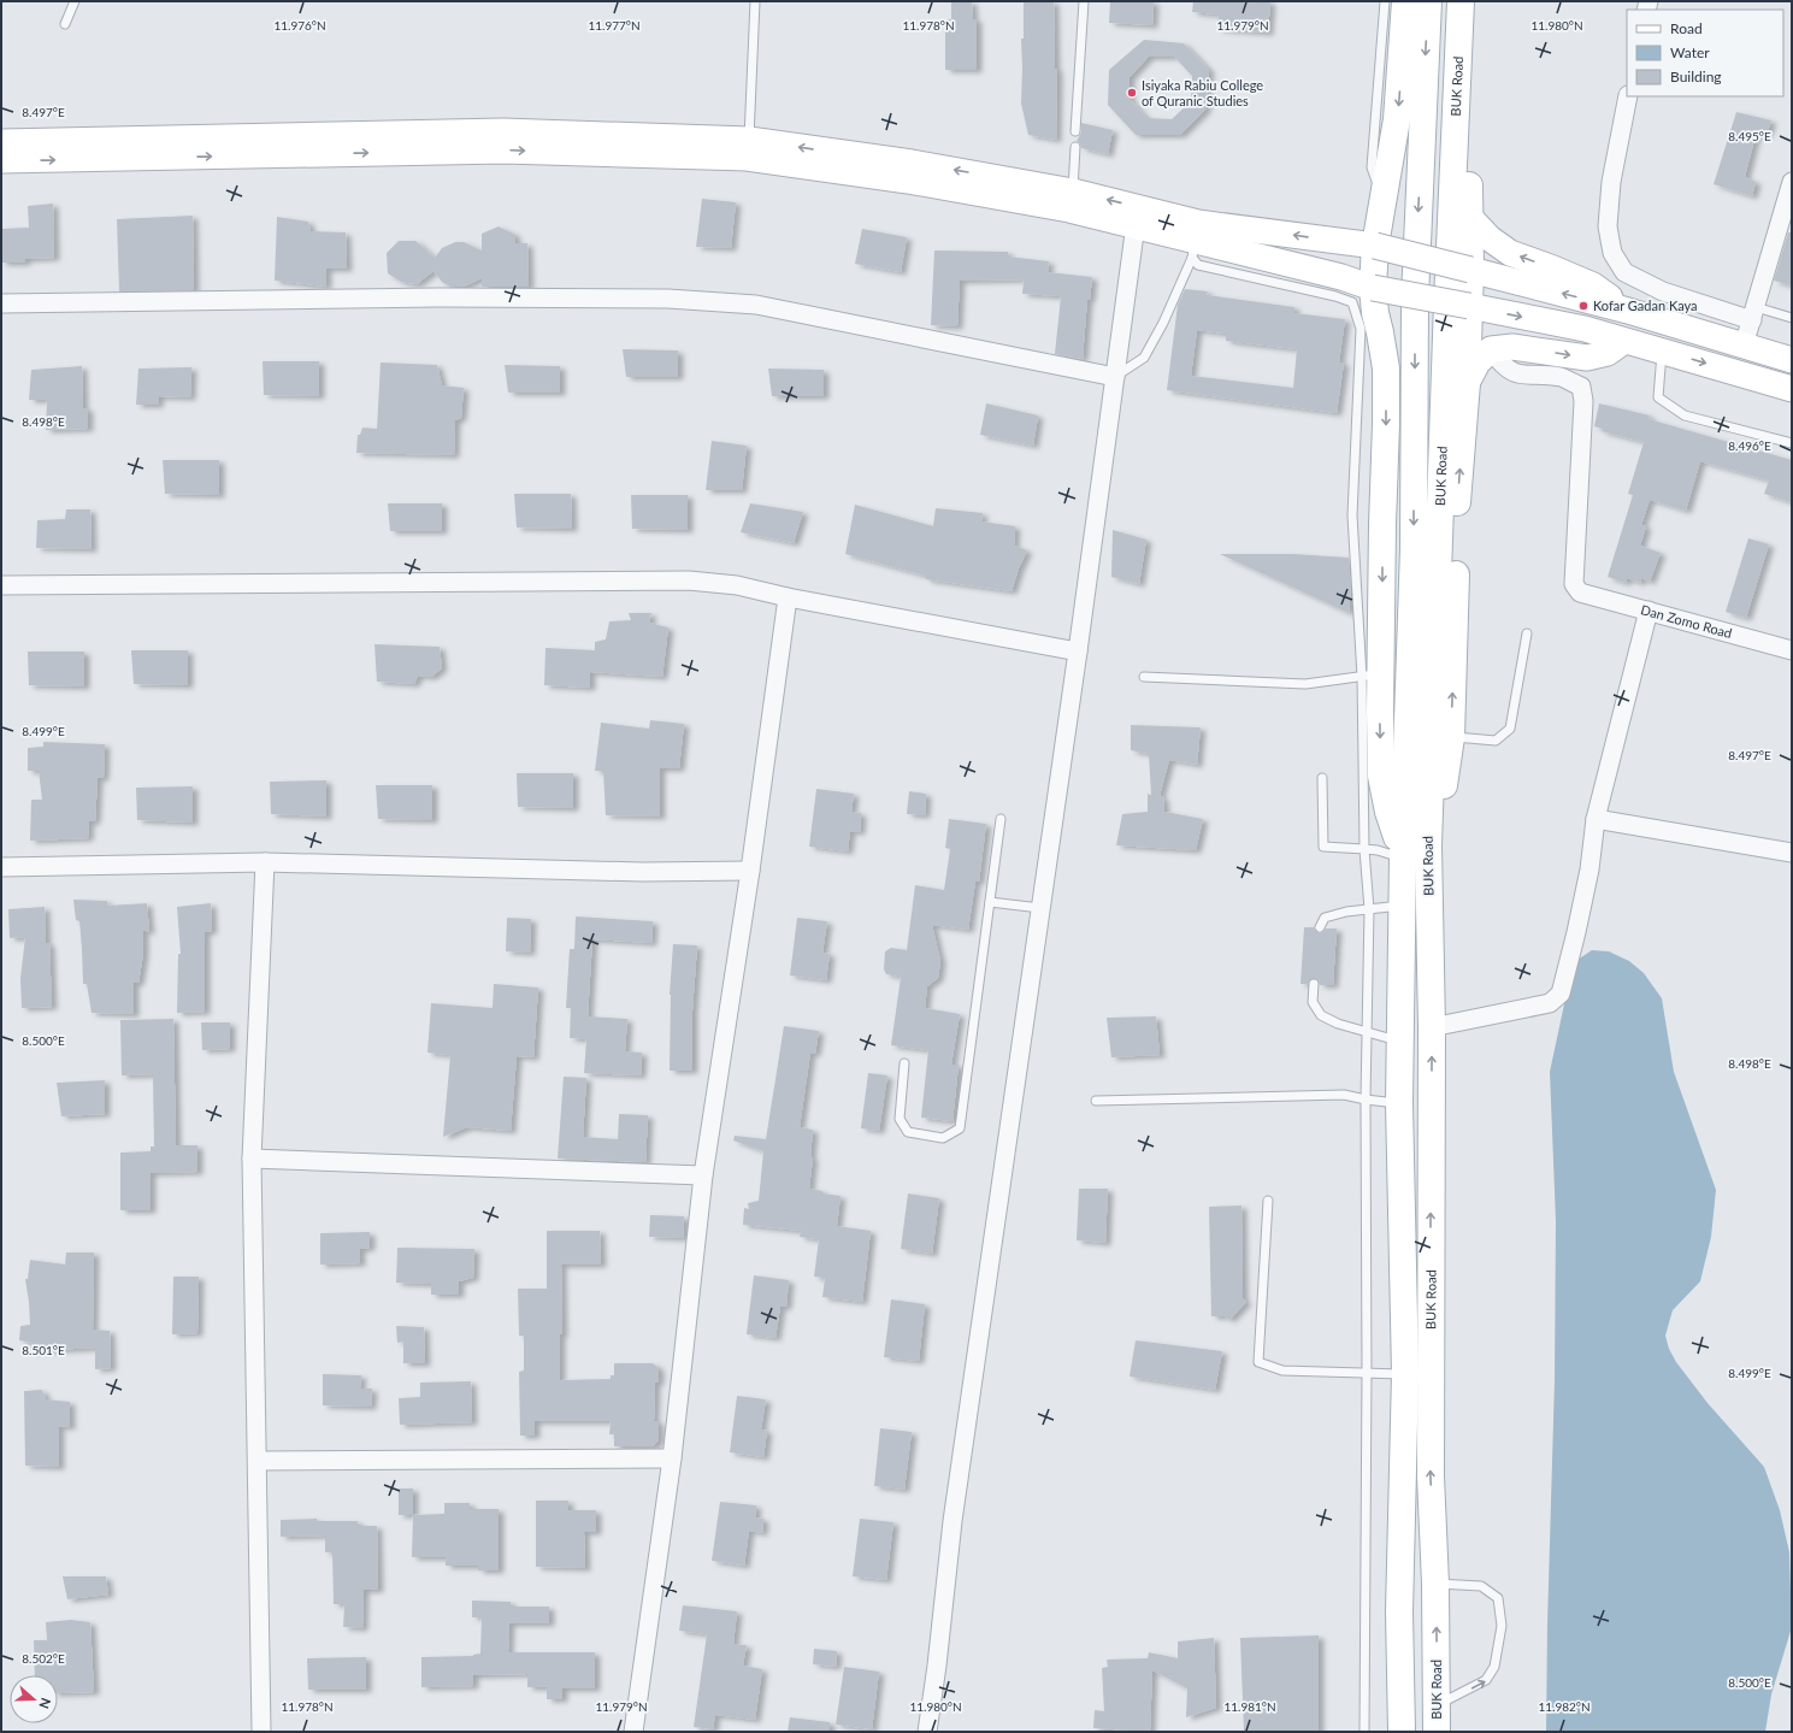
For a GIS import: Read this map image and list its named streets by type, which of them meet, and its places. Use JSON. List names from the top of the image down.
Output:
{
  "streets": {
    "main road": ["BUK Road"],
    "street": ["Dan Zomo Road"]
  },
  "places": ["Isiyaka Rabiu College of Quranic Studies", "Kofar Gadan Kaya"],
  "legend": ["Road", "Water", "Building"],
  "north": "right",
  "coordinates": [
    "11.976°N",
    "11.977°N",
    "11.978°N",
    "11.979°N",
    "11.980°N",
    "8.497°E",
    "8.495°E",
    "8.498°E",
    "8.496°E",
    "8.499°E",
    "8.500°E",
    "8.501°E",
    "8.502°E",
    "11.981°N",
    "11.982°N"
  ]
}
